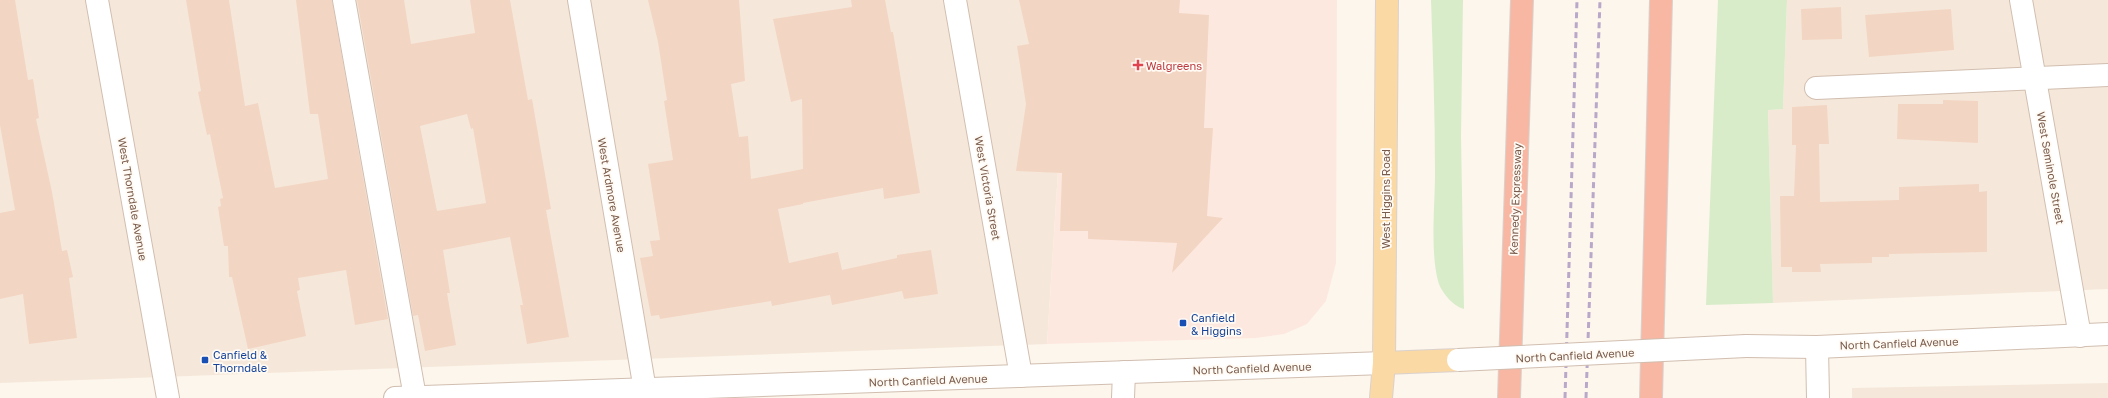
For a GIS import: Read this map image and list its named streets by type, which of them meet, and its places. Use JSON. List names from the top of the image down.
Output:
{
  "streets": {
    "highway": ["Kennedy Expressway"],
    "main road": ["West Higgins Road", "North Canfield Avenue"],
    "street": [
      "West Seminole Street",
      "West Victoria Street",
      "West Ardmore Avenue",
      "West Thorndale Avenue"
    ]
  },
  "crossings": [
    ["West Seminole Street", "North Canfield Avenue"],
    ["West Victoria Street", "North Canfield Avenue"],
    ["West Ardmore Avenue", "North Canfield Avenue"],
    ["West Higgins Road", "North Canfield Avenue"]
  ],
  "places": {
    "health": ["Walgreens"],
    "transit": ["Canfield & Higgins", "Canfield & Thorndale"]
  }
}
